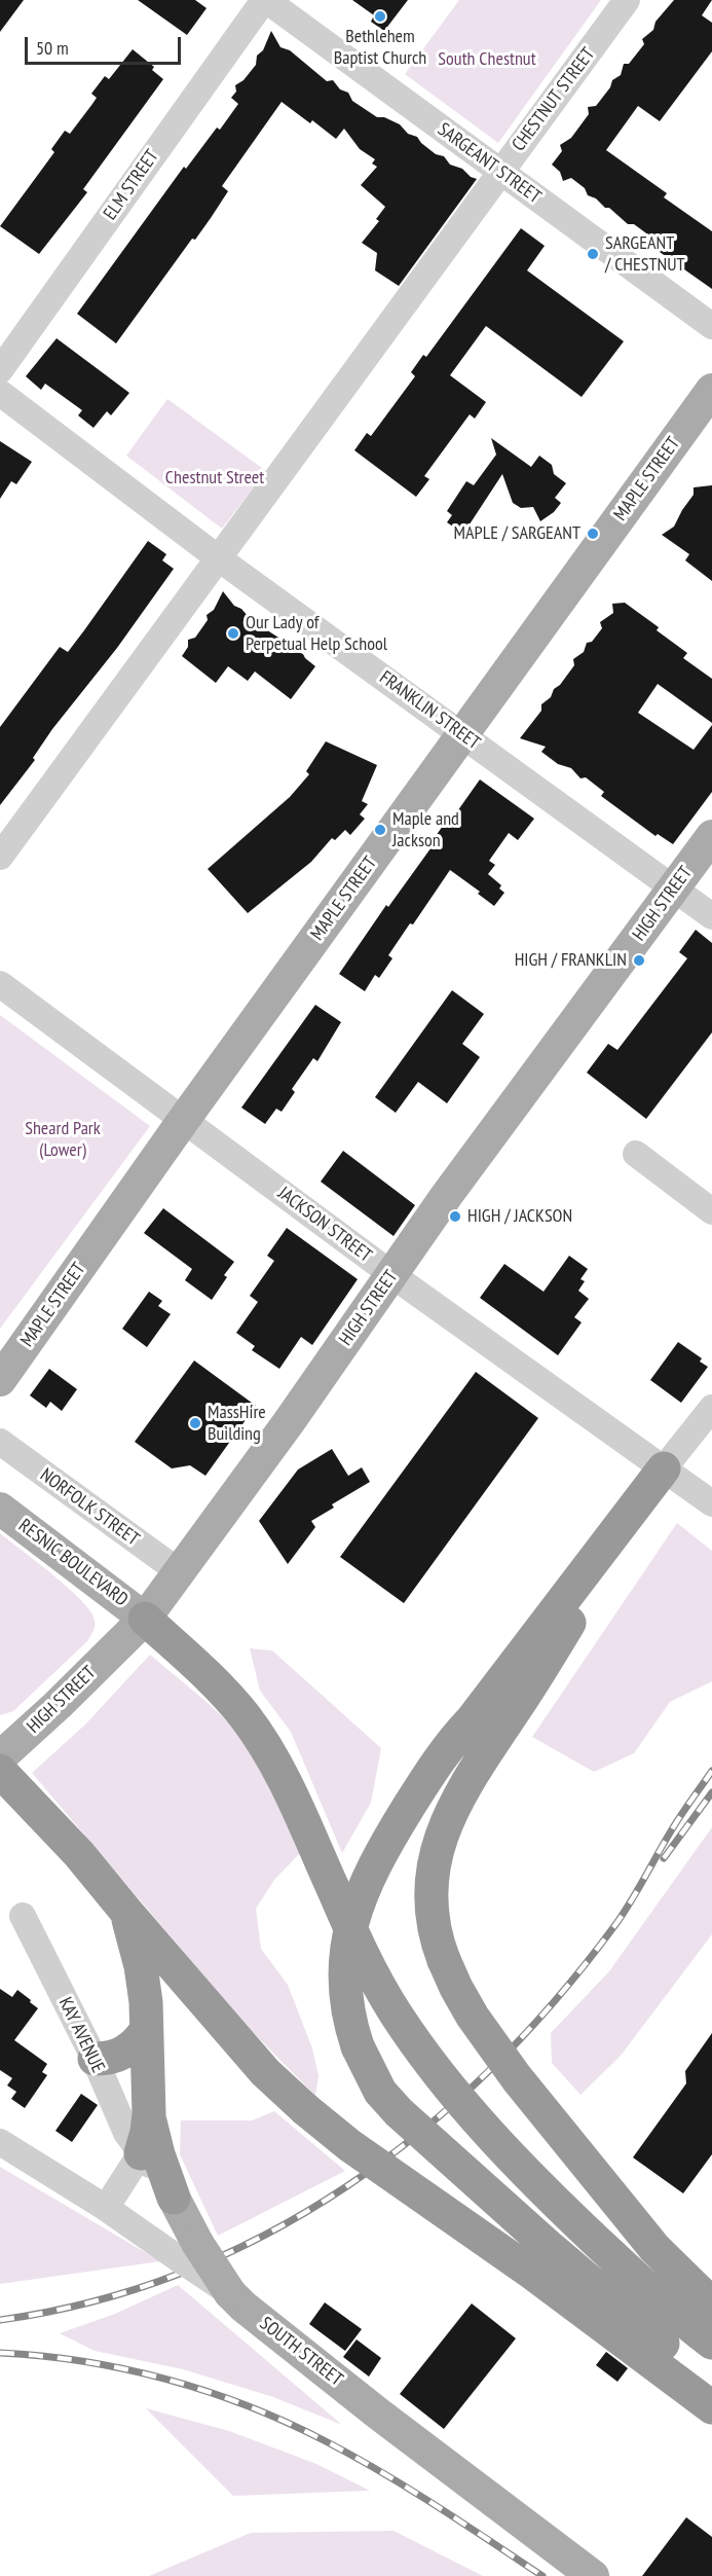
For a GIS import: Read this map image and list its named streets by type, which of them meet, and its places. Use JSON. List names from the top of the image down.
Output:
{
  "streets": {
    "main road": [
      "MAPLE STREET",
      "HIGH STREET",
      "RESNIC BOULEVARD",
      "KAY AVENUE",
      "SOUTH STREET"
    ],
    "street": [
      "CHESTNUT STREET",
      "SARGEANT STREET",
      "ELM STREET",
      "FRANKLIN STREET",
      "JACKSON STREET",
      "NORFOLK STREET"
    ]
  },
  "crossings": [
    ["CHESTNUT STREET", "SARGEANT STREET"],
    ["CHESTNUT STREET", "FRANKLIN STREET"],
    ["SARGEANT STREET", "ELM STREET"],
    ["MAPLE STREET", "FRANKLIN STREET"],
    ["MAPLE STREET", "JACKSON STREET"],
    ["FRANKLIN STREET", "HIGH STREET"],
    ["HIGH STREET", "JACKSON STREET"],
    ["HIGH STREET", "NORFOLK STREET"],
    ["HIGH STREET", "RESNIC BOULEVARD"],
    ["KAY AVENUE", "SOUTH STREET"]
  ],
  "parks": ["South Chestnut", "Chestnut Street", "Sheard Park (Lower)"],
  "places": [
    "Bethlehem Baptist Church",
    "SARGEANT / CHESTNUT",
    "MAPLE / SARGEANT",
    "Our Lady of Perpetual Help School",
    "Maple and Jackson",
    "HIGH / FRANKLIN",
    "HIGH / JACKSON",
    "MassHire Building"
  ],
  "scale_bar": "50 m"
}
